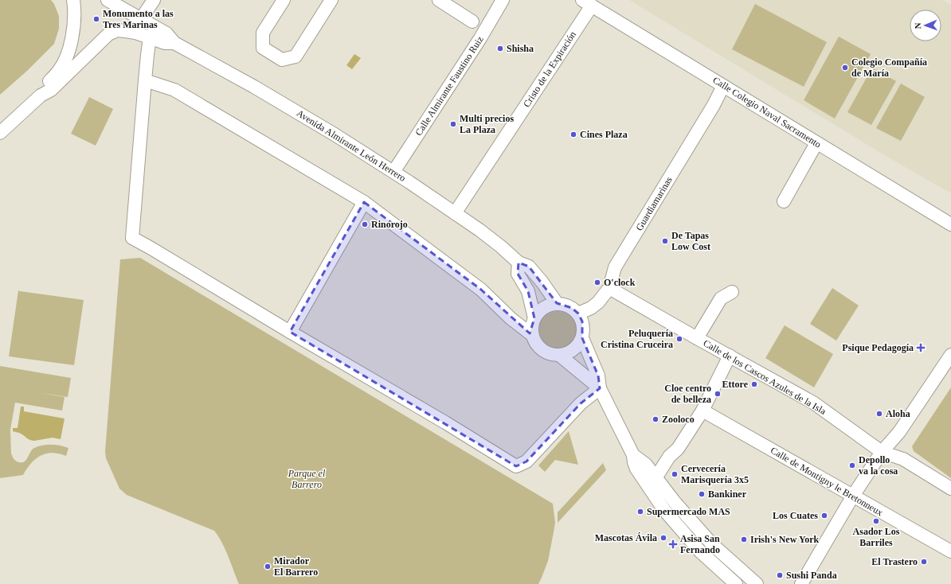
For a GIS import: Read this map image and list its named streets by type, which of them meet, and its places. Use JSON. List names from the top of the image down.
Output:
{
  "streets": {
    "street": [
      "Cristo de la Expiración",
      "Calle Almirante Faustino Ruiz",
      "Calle Colegio Naval Sacramento",
      "Avenida Almirante León Herrero",
      "Guardiamarinas",
      "Calle de los Cascos Azules de la Isla",
      "Calle de Montigny le Bretonneux"
    ]
  },
  "crossings": [
    ["Cristo de la Expiración", "Calle Colegio Naval Sacramento"],
    ["Cristo de la Expiración", "Avenida Almirante León Herrero"],
    ["Calle Almirante Faustino Ruiz", "Avenida Almirante León Herrero"],
    ["Calle Colegio Naval Sacramento", "Guardiamarinas"],
    ["Avenida Almirante León Herrero", "Guardiamarinas"],
    ["Guardiamarinas", "Calle de los Cascos Azules de la Isla"]
  ],
  "parks": ["Parque el Barrero"],
  "places": {
    "other": [
      "Monumento a las Tres Marinas",
      "Shisha",
      "Colegio Compañía de María",
      "Multi precios La Plaza",
      "Cines Plaza",
      "Rinorojo",
      "De Tapas Low Cost",
      "O'clock",
      "Peluquería Cristina Cruceira",
      "Ettore",
      "Cloe centro de belleza",
      "Aloha",
      "Zooloco",
      "Depollo va la cosa",
      "Cervecería Marisquería 3x5",
      "Bankiner",
      "Supermercado MAS",
      "Los Cuates",
      "Asador Los Barriles",
      "Mascotas Ávila",
      "Irish's New York",
      "El Trastero",
      "Mirador El Barrero",
      "Sushi Panda"
    ],
    "health": ["Psique Pedagogía", "Asisa San Fernando"]
  },
  "north": "left"
}
